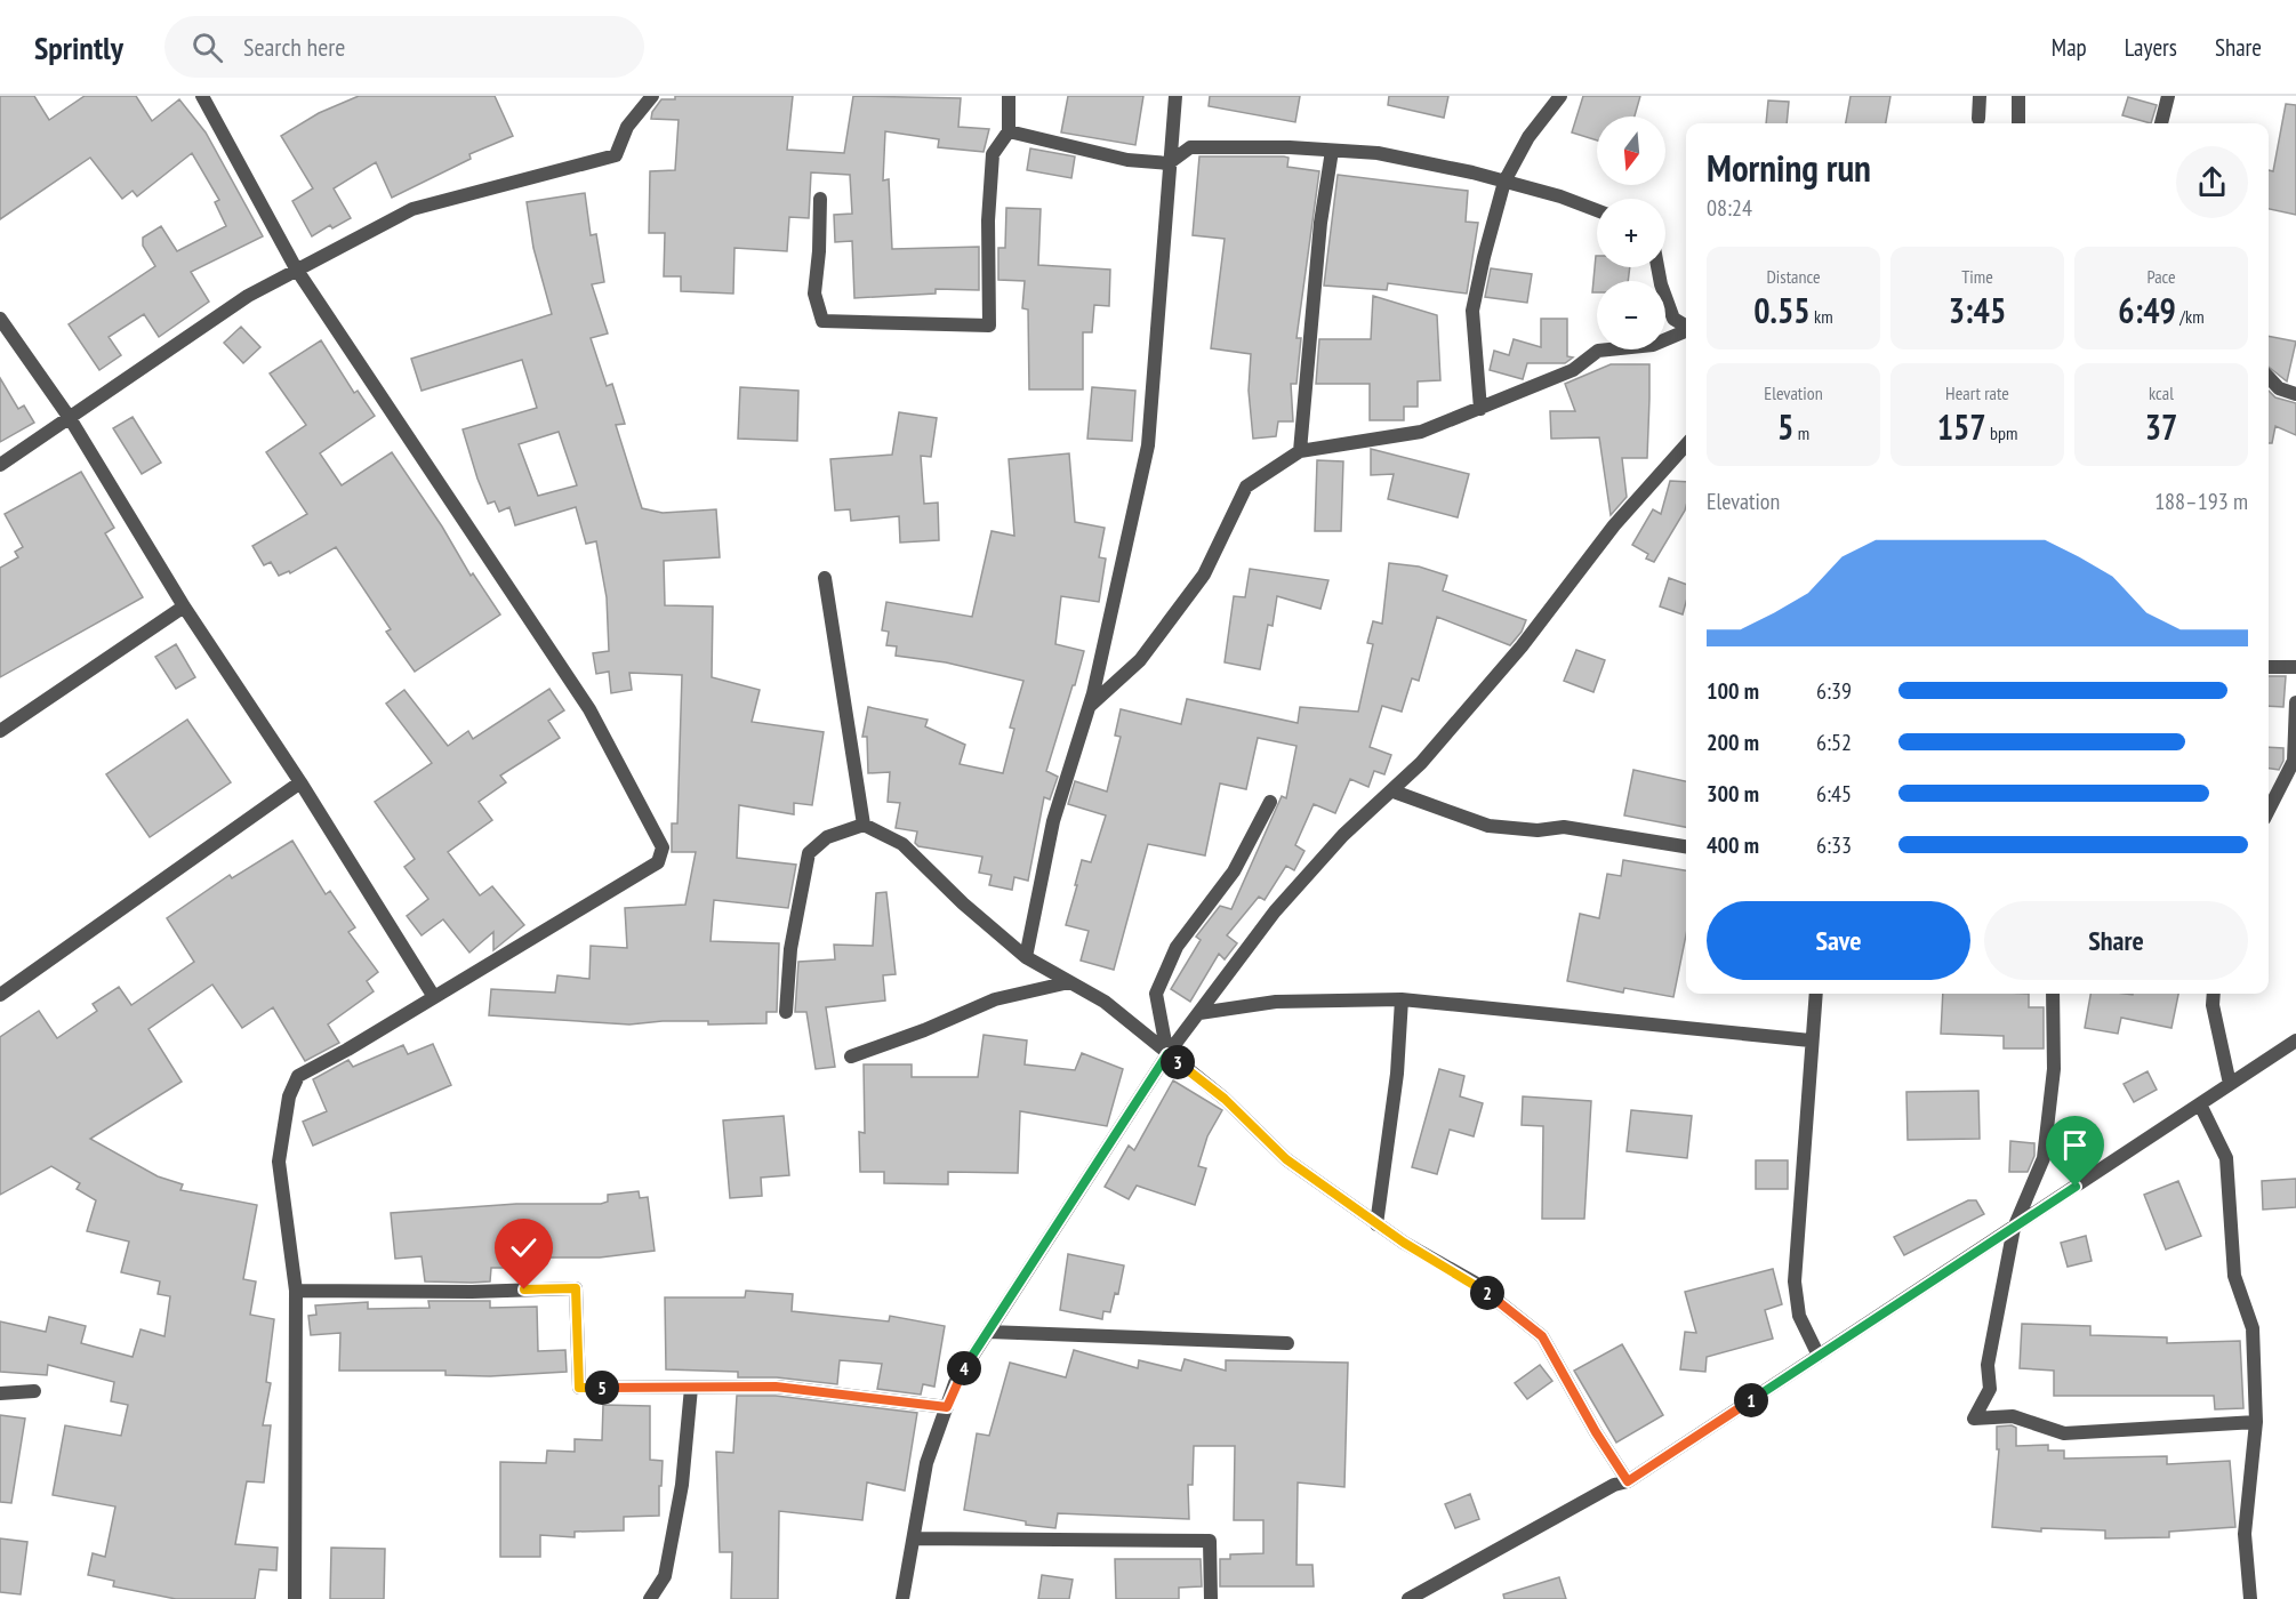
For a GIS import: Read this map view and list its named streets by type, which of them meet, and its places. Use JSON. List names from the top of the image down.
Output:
{
  "north": "bottom",
  "page": {
    "header": "Sprintly",
    "search": "Search here",
    "nav": ["Map", "Layers", "Share"],
    "map_buttons": ["+", "−"],
    "heading": ["Morning run", "08:24"],
    "stats": [
      ["Distance", "0.55 km"],
      ["Time", "3:45"],
      ["Pace", "6:49 /km"],
      ["Elevation", "5 m"],
      ["Heart rate", "157 bpm"],
      ["kcal", "37"]
    ],
    "chart": ["Elevation", "188–193 m"],
    "list": [
      {
        "name": "100 m",
        "note": "6:39"
      },
      {
        "name": "200 m",
        "note": "6:52"
      },
      {
        "name": "300 m",
        "note": "6:45"
      },
      {
        "name": "400 m",
        "note": "6:33"
      }
    ],
    "buttons": ["Save", "Share"],
    "pins": [
      "3",
      "2",
      "4",
      "5",
      "1"
    ]
  }
}
